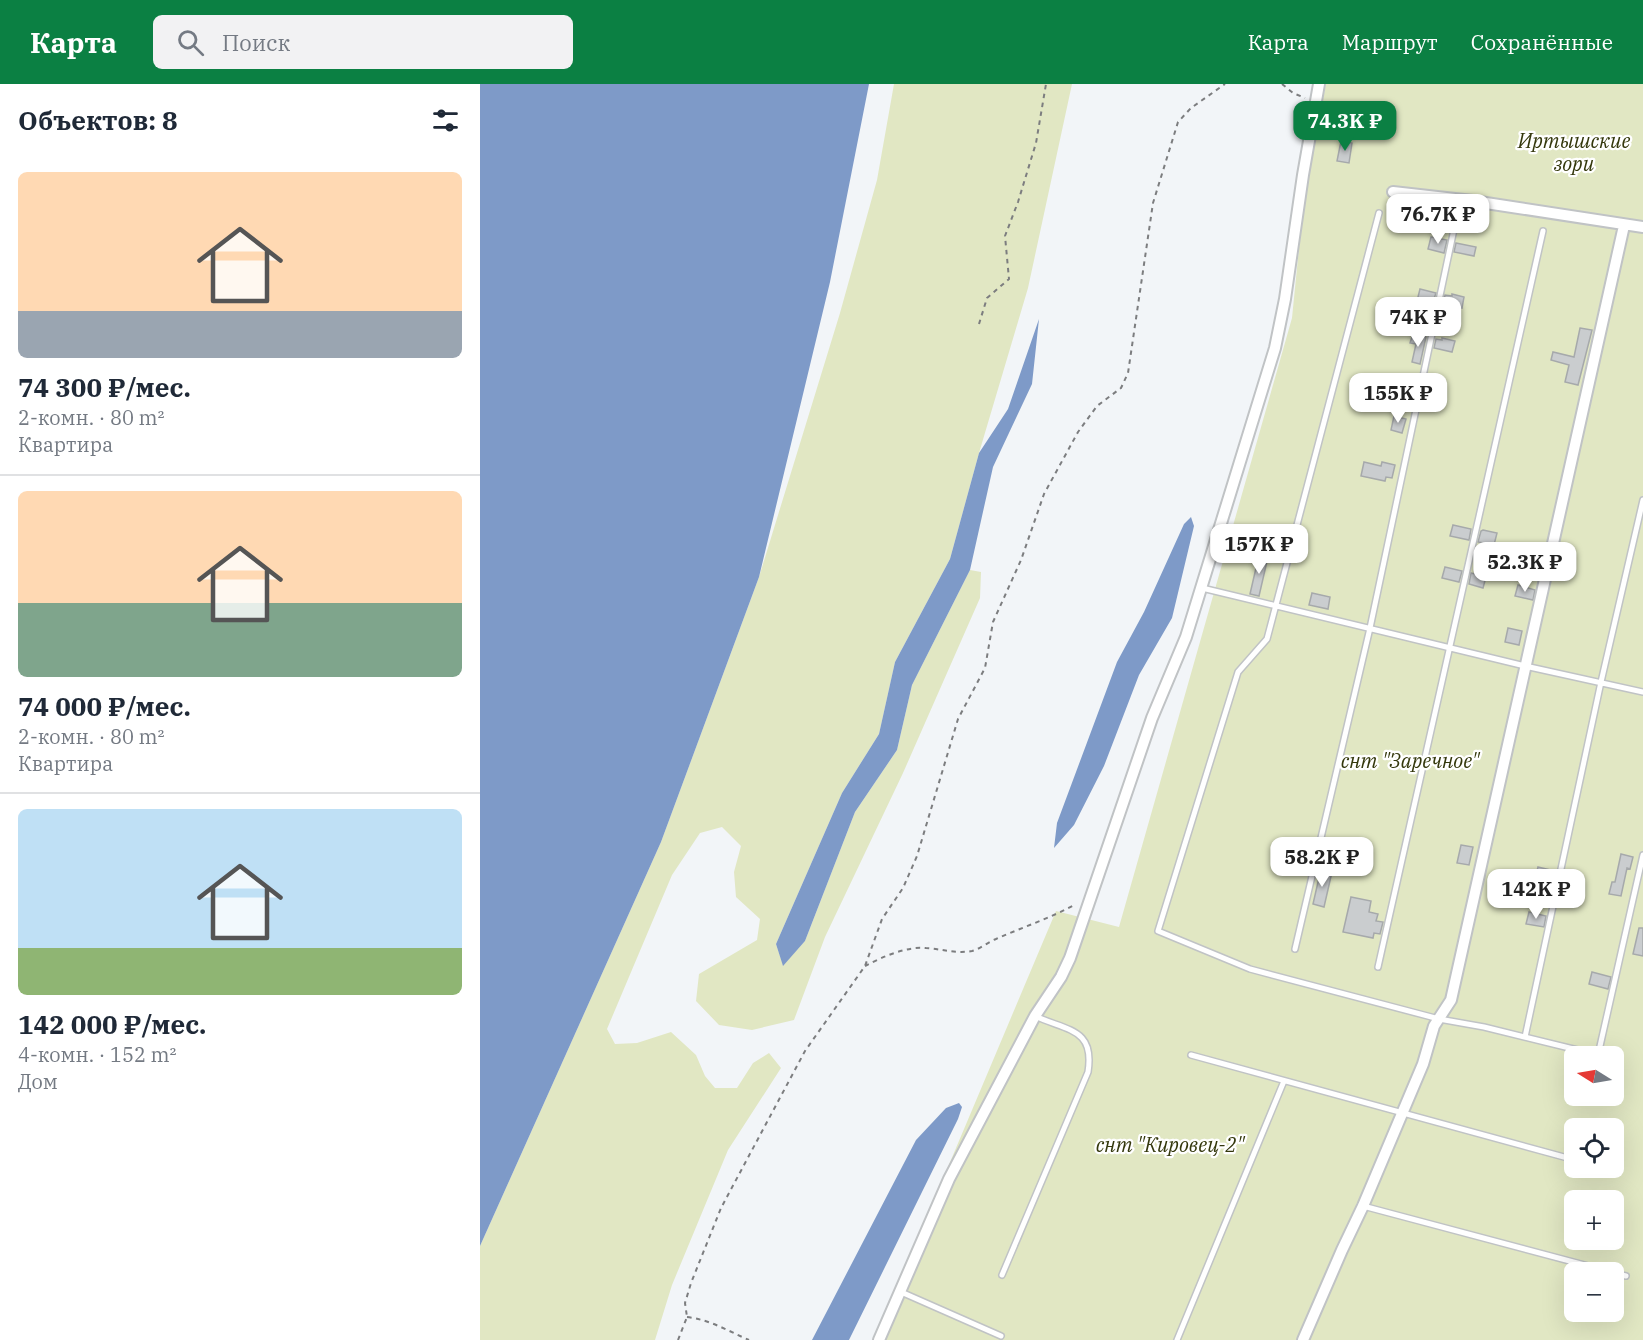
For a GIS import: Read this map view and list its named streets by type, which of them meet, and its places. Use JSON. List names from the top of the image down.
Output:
{
  "parks": ["Иртышские зори", "снт \"Заречное\"", "снт \"Кировец-2\""],
  "north": "left",
  "page": {
    "header": "Карта",
    "search": "Поиск",
    "nav": ["Карта", "Маршрут", "Сохранённые"],
    "heading": "Объектов: 8",
    "price": [
      "74.3K ₽",
      "76.7K ₽",
      "74K ₽",
      "155K ₽",
      "157K ₽",
      "52.3K ₽",
      "58.2K ₽",
      "142K ₽"
    ],
    "list": [
      {
        "name": "74 300 ₽/мес.",
        "note": "2-комн. · 80 m² · Квартира"
      },
      {
        "name": "74 000 ₽/мес.",
        "note": "2-комн. · 80 m² · Квартира"
      },
      {
        "name": "142 000 ₽/мес.",
        "note": "4-комн. · 152 m² · Дом"
      }
    ],
    "map_buttons": ["+", "−"]
  }
}
